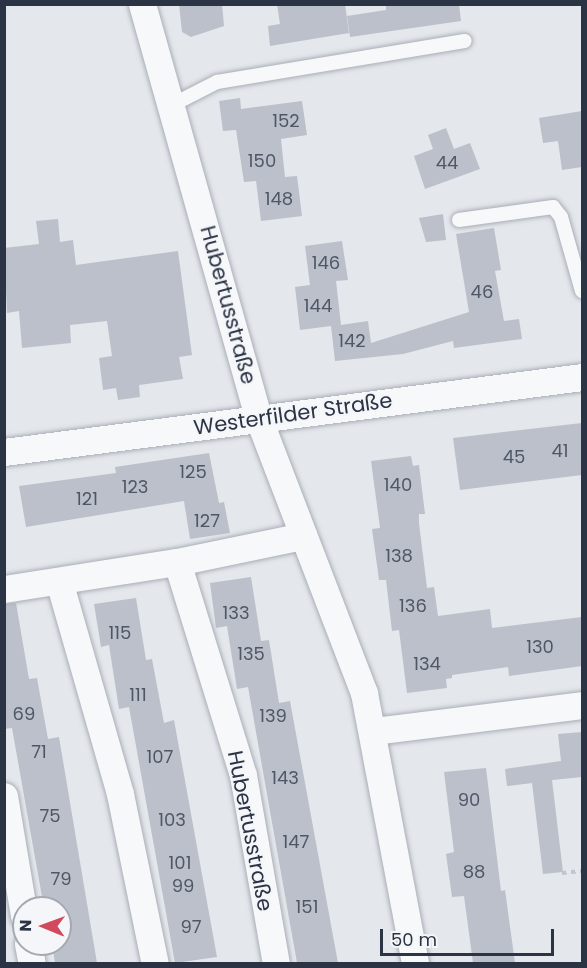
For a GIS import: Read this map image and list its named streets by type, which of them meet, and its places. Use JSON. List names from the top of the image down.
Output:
{
  "streets": {
    "street": ["Hubertusstraße", "Westerfilder Straße"]
  },
  "crossings": [
    ["Hubertusstraße", "Westerfilder Straße"]
  ],
  "house_numbers": [
    "152",
    "150",
    "44",
    "148",
    "146",
    "46",
    "144",
    "142",
    "41",
    "45",
    "125",
    "140",
    "123",
    "121",
    "127",
    "138",
    "136",
    "133",
    "115",
    "130",
    "135",
    "134",
    "111",
    "69",
    "139",
    "71",
    "107",
    "143",
    "90",
    "75",
    "103",
    "147",
    "101",
    "88",
    "79",
    "99",
    "151",
    "97"
  ],
  "scale_bar": "50 m",
  "north": "left"
}
